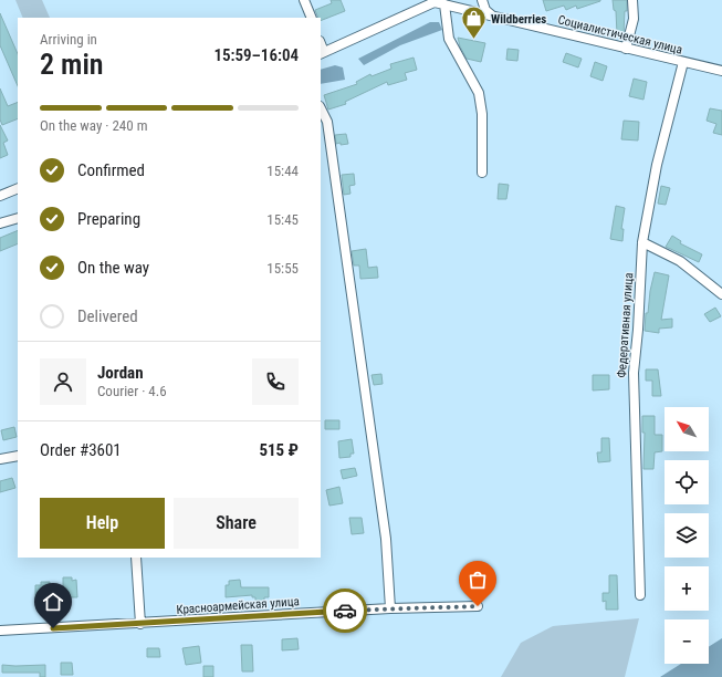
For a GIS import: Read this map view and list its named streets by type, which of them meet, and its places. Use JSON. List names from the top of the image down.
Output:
{
  "streets": {
    "street": ["Социалистическая улица", "Федеративная улица", "Красноармейская улица"]
  },
  "crossings": [
    ["Социалистическая улица", "Федеративная улица"]
  ],
  "places": {
    "shop": ["Wildberries"]
  },
  "north": "top left",
  "page": {
    "heading": ["2 min", "Arriving in", "15:59–16:04"],
    "panel": [
      "Jordan",
      "Courier · 4.6",
      "Order #3601",
      "515 ₽"
    ],
    "bar": "On the way · 240 m",
    "list": [
      ["Confirmed", "15:44"],
      ["Preparing", "15:45"],
      ["On the way", "15:55"],
      "Delivered"
    ],
    "map_buttons": ["+", "−"],
    "buttons": ["Help", "Share"]
  }
}
